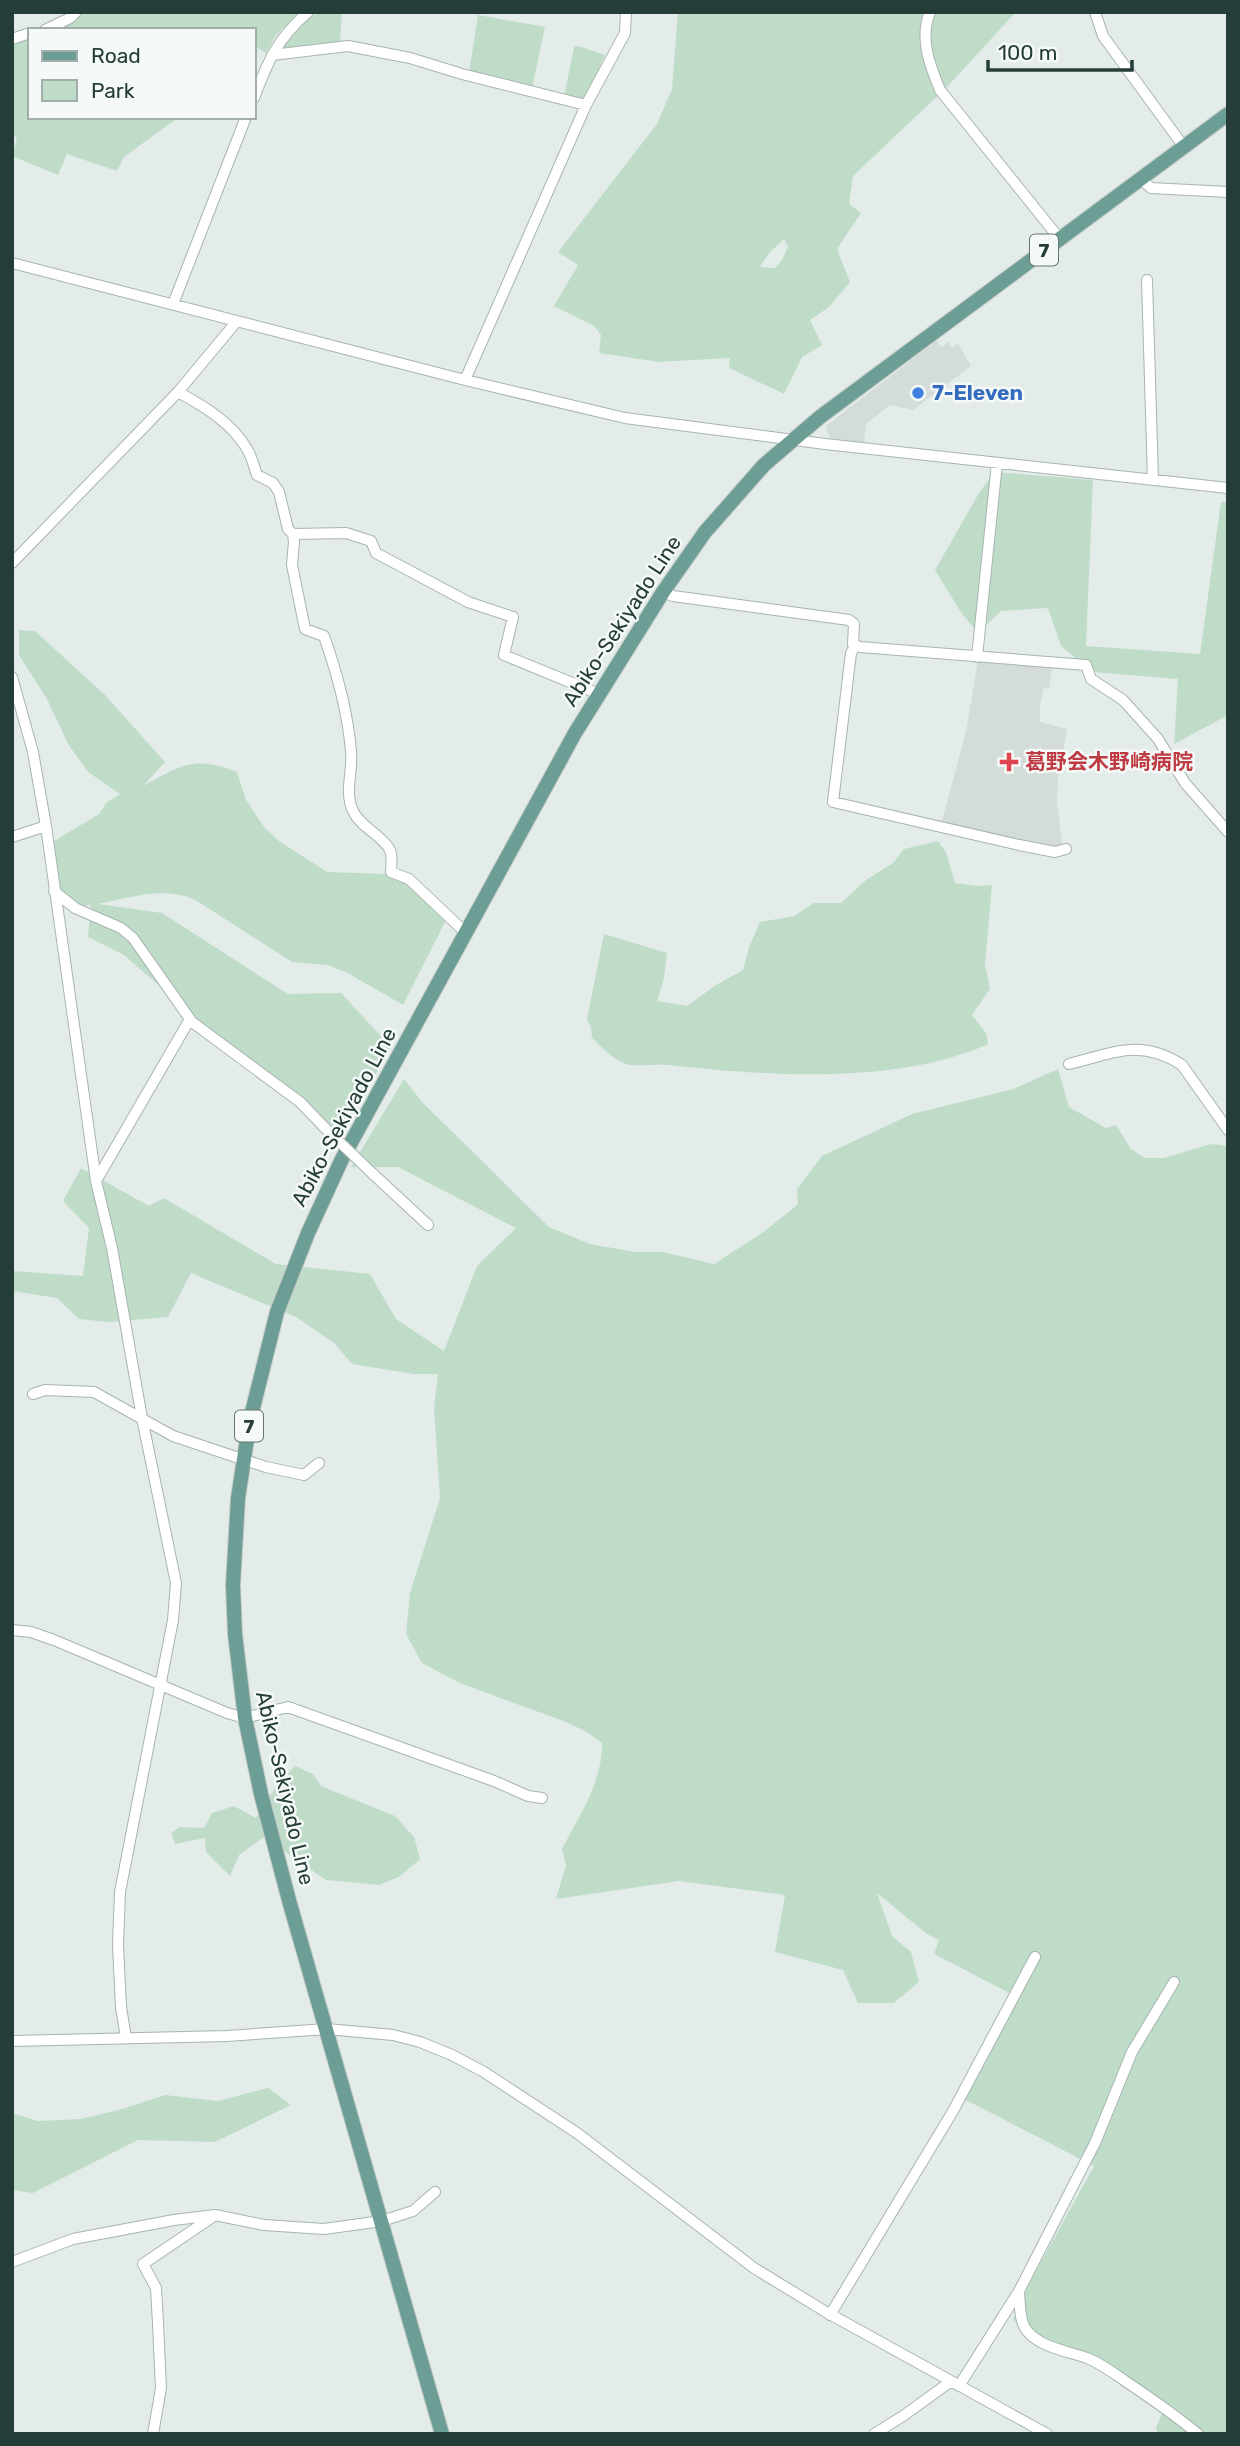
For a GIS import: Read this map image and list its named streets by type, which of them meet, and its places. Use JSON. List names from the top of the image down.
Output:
{
  "streets": {
    "main road": ["7", "Abiko-Sekiyado Line"]
  },
  "places": {
    "other": ["7-Eleven"],
    "health": ["葛野会木野崎病院"]
  },
  "legend": ["Road", "Park"],
  "scale_bar": "100 m"
}
